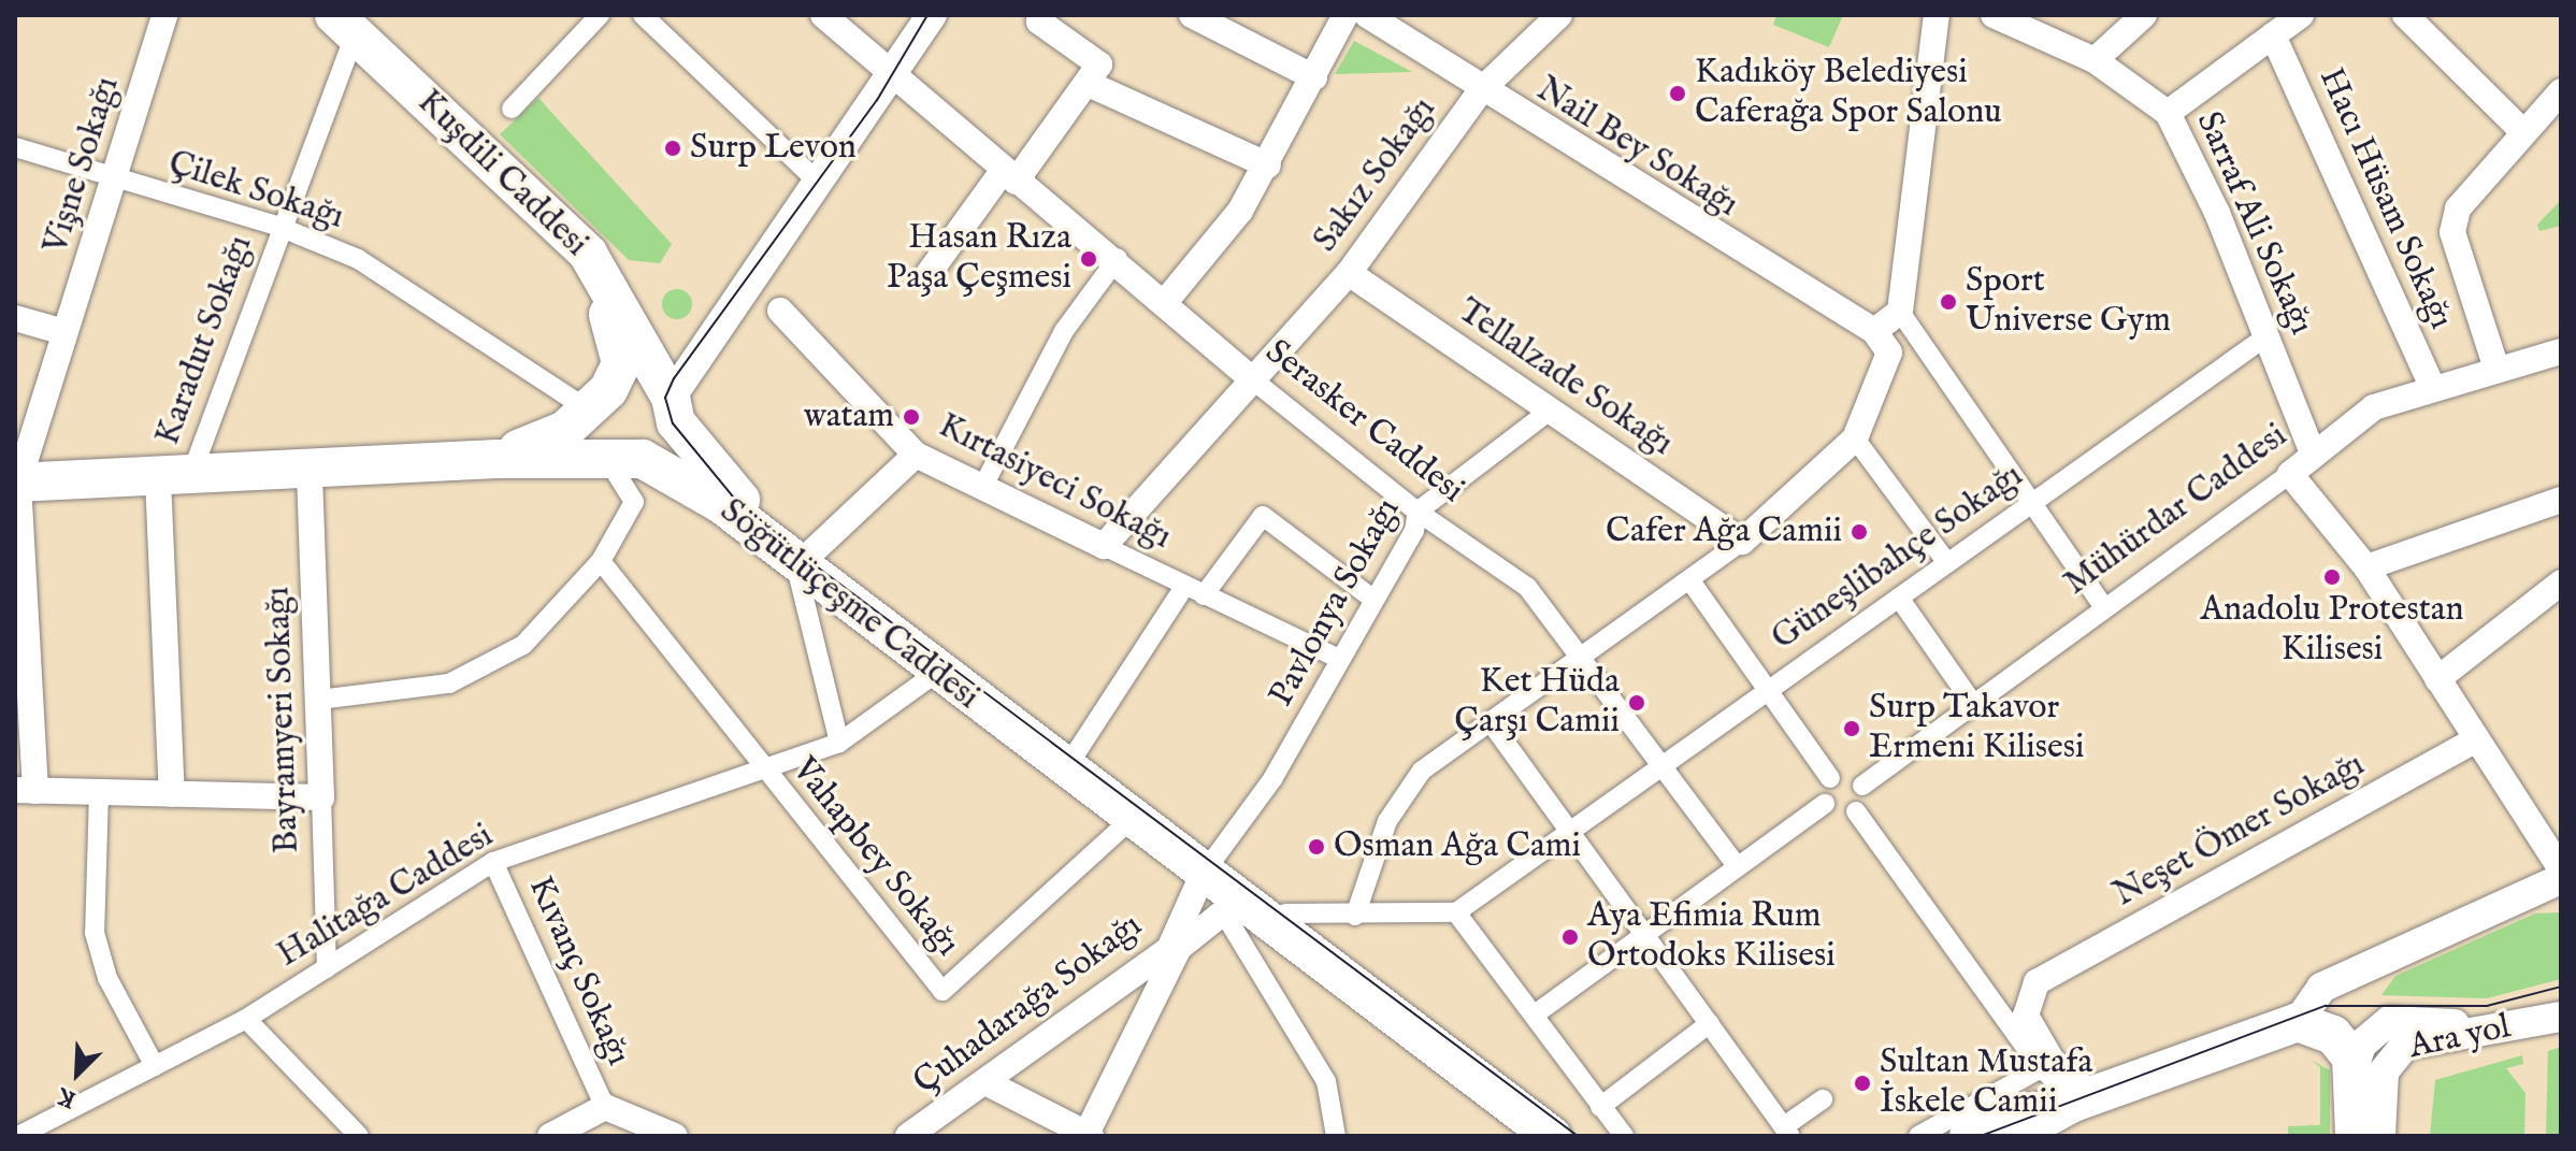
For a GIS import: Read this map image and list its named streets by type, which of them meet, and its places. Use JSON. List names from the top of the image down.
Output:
{
  "streets": {
    "main road": ["Kuşdili Caddesi", "Söğütlüçeşme Caddesi"],
    "street": [
      "Nail Bey Sokağı",
      "Vişne Sokağı",
      "Sakız Sokağı",
      "Çilek Sokağı",
      "Hacı Hüsam Sokağı",
      "Sarraf Ali Sokağı",
      "Karadut Sokağı",
      "Tellalzade Sokağı",
      "Serasker Caddesi",
      "Kırtasiyeci Sokağı",
      "Mühürdar Caddesi",
      "Güneşlibahçe Sokağı",
      "Pavlonya Sokağı",
      "Bayramyeri Sokağı",
      "Neşet Ömer Sokağı",
      "Vahapbey Sokağı",
      "Halitağa Caddesi",
      "Kıvanç Sokağı",
      "Çuhadarağa Sokağı",
      "Ara yol"
    ]
  },
  "crossings": [
    ["Nail Bey Sokağı", "Sakız Sokağı"],
    ["Vişne Sokağı", "Çilek Sokağı"],
    ["Vişne Sokağı", "Söğütlüçeşme Caddesi"],
    ["Kuşdili Caddesi", "Karadut Sokağı"],
    ["Kuşdili Caddesi", "Söğütlüçeşme Caddesi"],
    ["Sakız Sokağı", "Tellalzade Sokağı"],
    ["Sakız Sokağı", "Serasker Caddesi"],
    ["Sakız Sokağı", "Kırtasiyeci Sokağı"],
    ["Çilek Sokağı", "Karadut Sokağı"],
    ["Hacı Hüsam Sokağı", "Mühürdar Caddesi"],
    ["Sarraf Ali Sokağı", "Mühürdar Caddesi"],
    ["Sarraf Ali Sokağı", "Güneşlibahçe Sokağı"],
    ["Karadut Sokağı", "Söğütlüçeşme Caddesi"],
    ["Tellalzade Sokağı", "Pavlonya Sokağı"],
    ["Serasker Caddesi", "Güneşlibahçe Sokağı"],
    ["Serasker Caddesi", "Pavlonya Sokağı"],
    ["Kırtasiyeci Sokağı", "Pavlonya Sokağı"],
    ["Güneşlibahçe Sokağı", "Söğütlüçeşme Caddesi"],
    ["Pavlonya Sokağı", "Söğütlüçeşme Caddesi"],
    ["Pavlonya Sokağı", "Çuhadarağa Sokağı"],
    ["Söğütlüçeşme Caddesi", "Bayramyeri Sokağı"],
    ["Söğütlüçeşme Caddesi", "Vahapbey Sokağı"],
    ["Söğütlüçeşme Caddesi", "Halitağa Caddesi"],
    ["Söğütlüçeşme Caddesi", "Çuhadarağa Sokağı"],
    ["Bayramyeri Sokağı", "Halitağa Caddesi"],
    ["Vahapbey Sokağı", "Halitağa Caddesi"],
    ["Halitağa Caddesi", "Kıvanç Sokağı"]
  ],
  "places": [
    "Kadıköy Belediyesi Caferağa Spor Salonu",
    "Surp Levon",
    "Hasan Rıza Paşa Çeşmesi",
    "Sport Universe Gym",
    "watam",
    "Cafer Ağa Camii",
    "Anadolu Protestan Kilisesi",
    "Ket Hüda Çarşı Camii",
    "Surp Takavor Ermeni Kilisesi",
    "Osman Ağa Cami",
    "Aya Efimia Rum Ortodoks Kilisesi",
    "Sultan Mustafa İskele Camii"
  ],
  "north": "bottom left"
}
